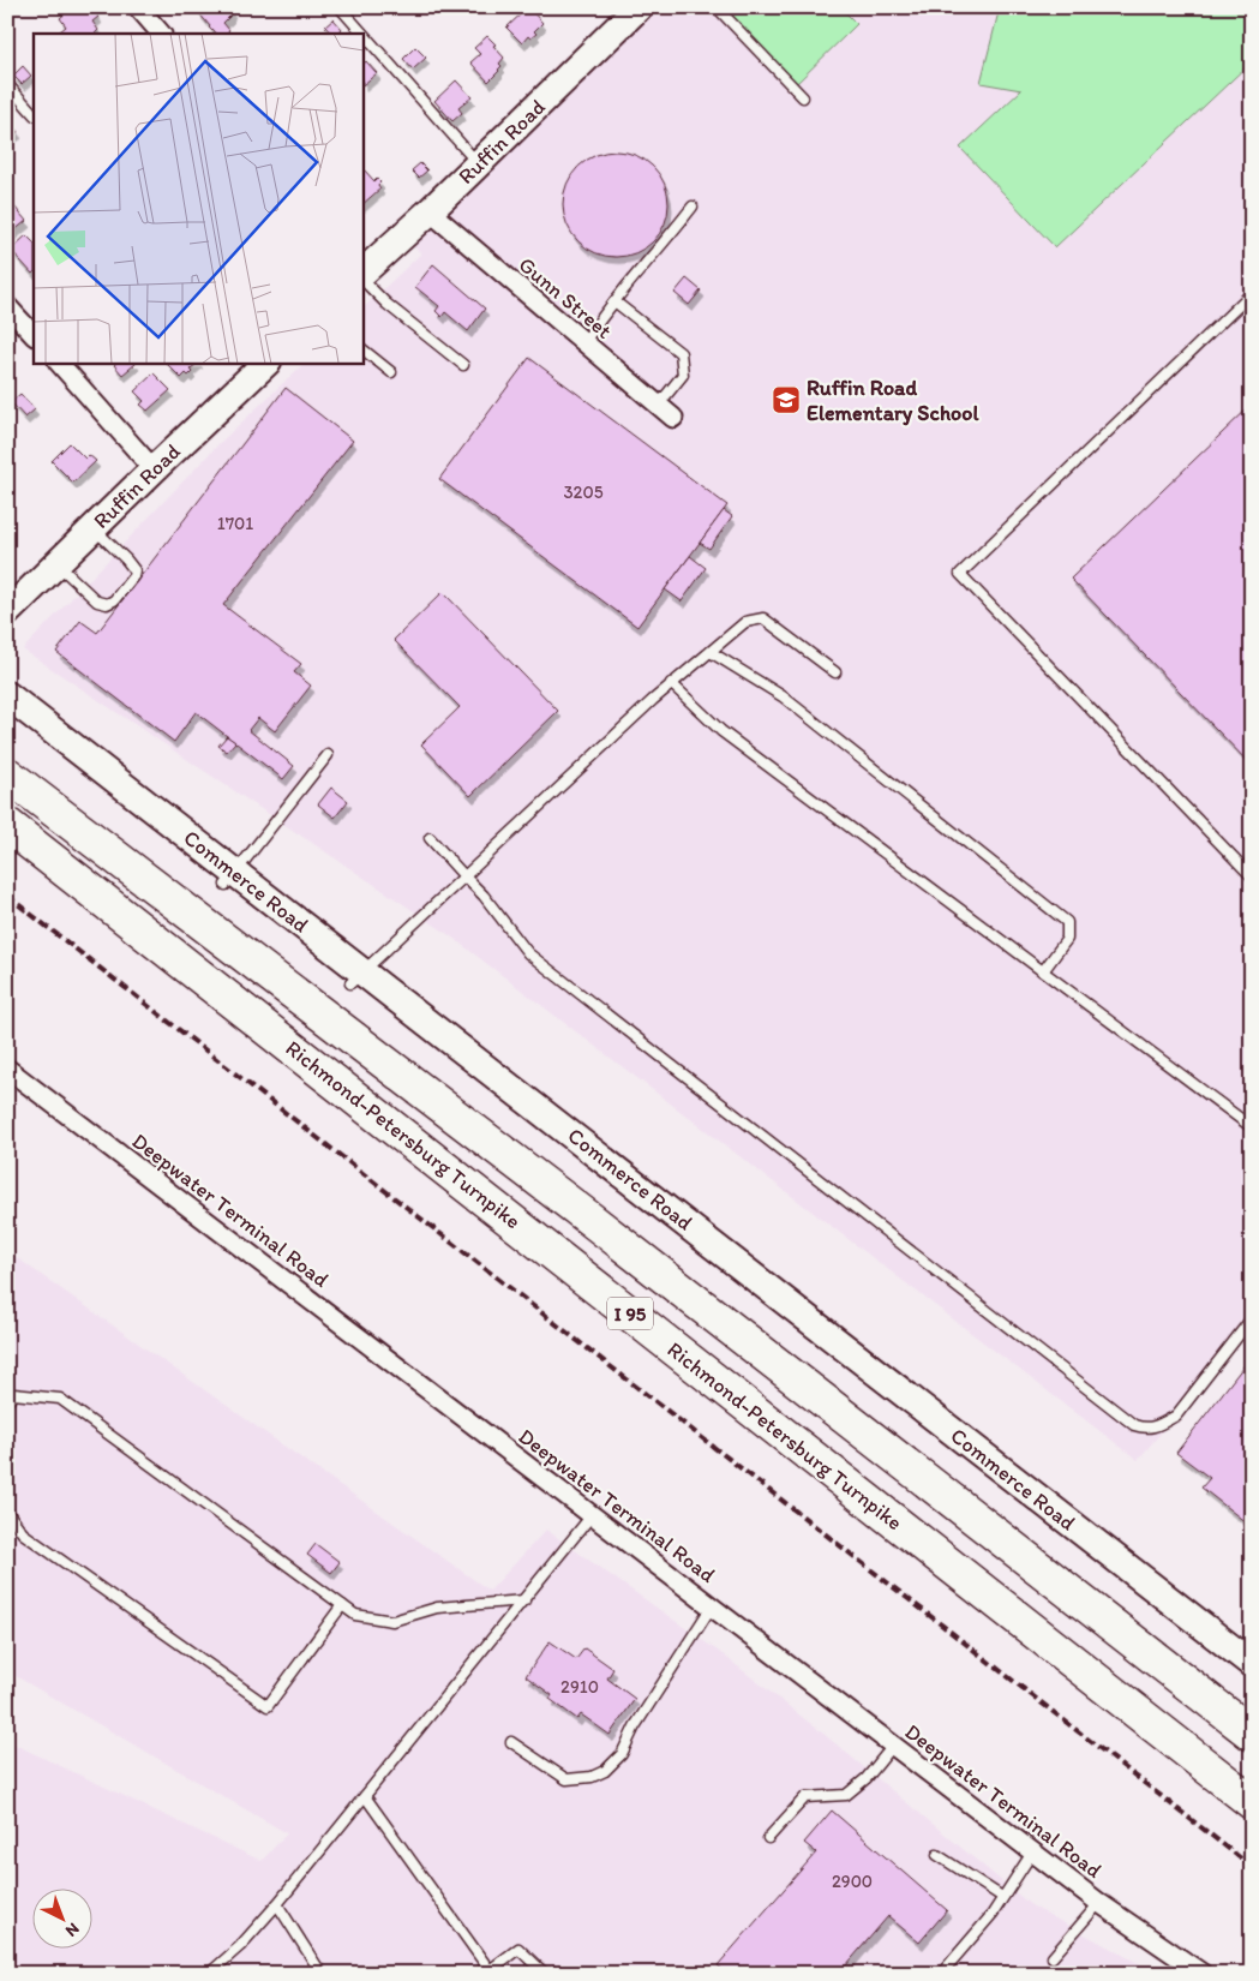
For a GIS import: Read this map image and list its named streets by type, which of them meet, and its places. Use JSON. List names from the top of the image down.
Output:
{
  "streets": {
    "highway": ["Richmond-Petersburg Turnpike", "I 95"],
    "main road": ["Ruffin Road", "Commerce Road"],
    "street": ["Gunn Street", "Deepwater Terminal Road"]
  },
  "crossings": [
    ["Ruffin Road", "Gunn Street"]
  ],
  "places": {
    "school or university": ["Ruffin Road Elementary School"]
  },
  "house_numbers": [
    "3205",
    "1701",
    "2910",
    "2900"
  ],
  "north": "bottom right"
}
